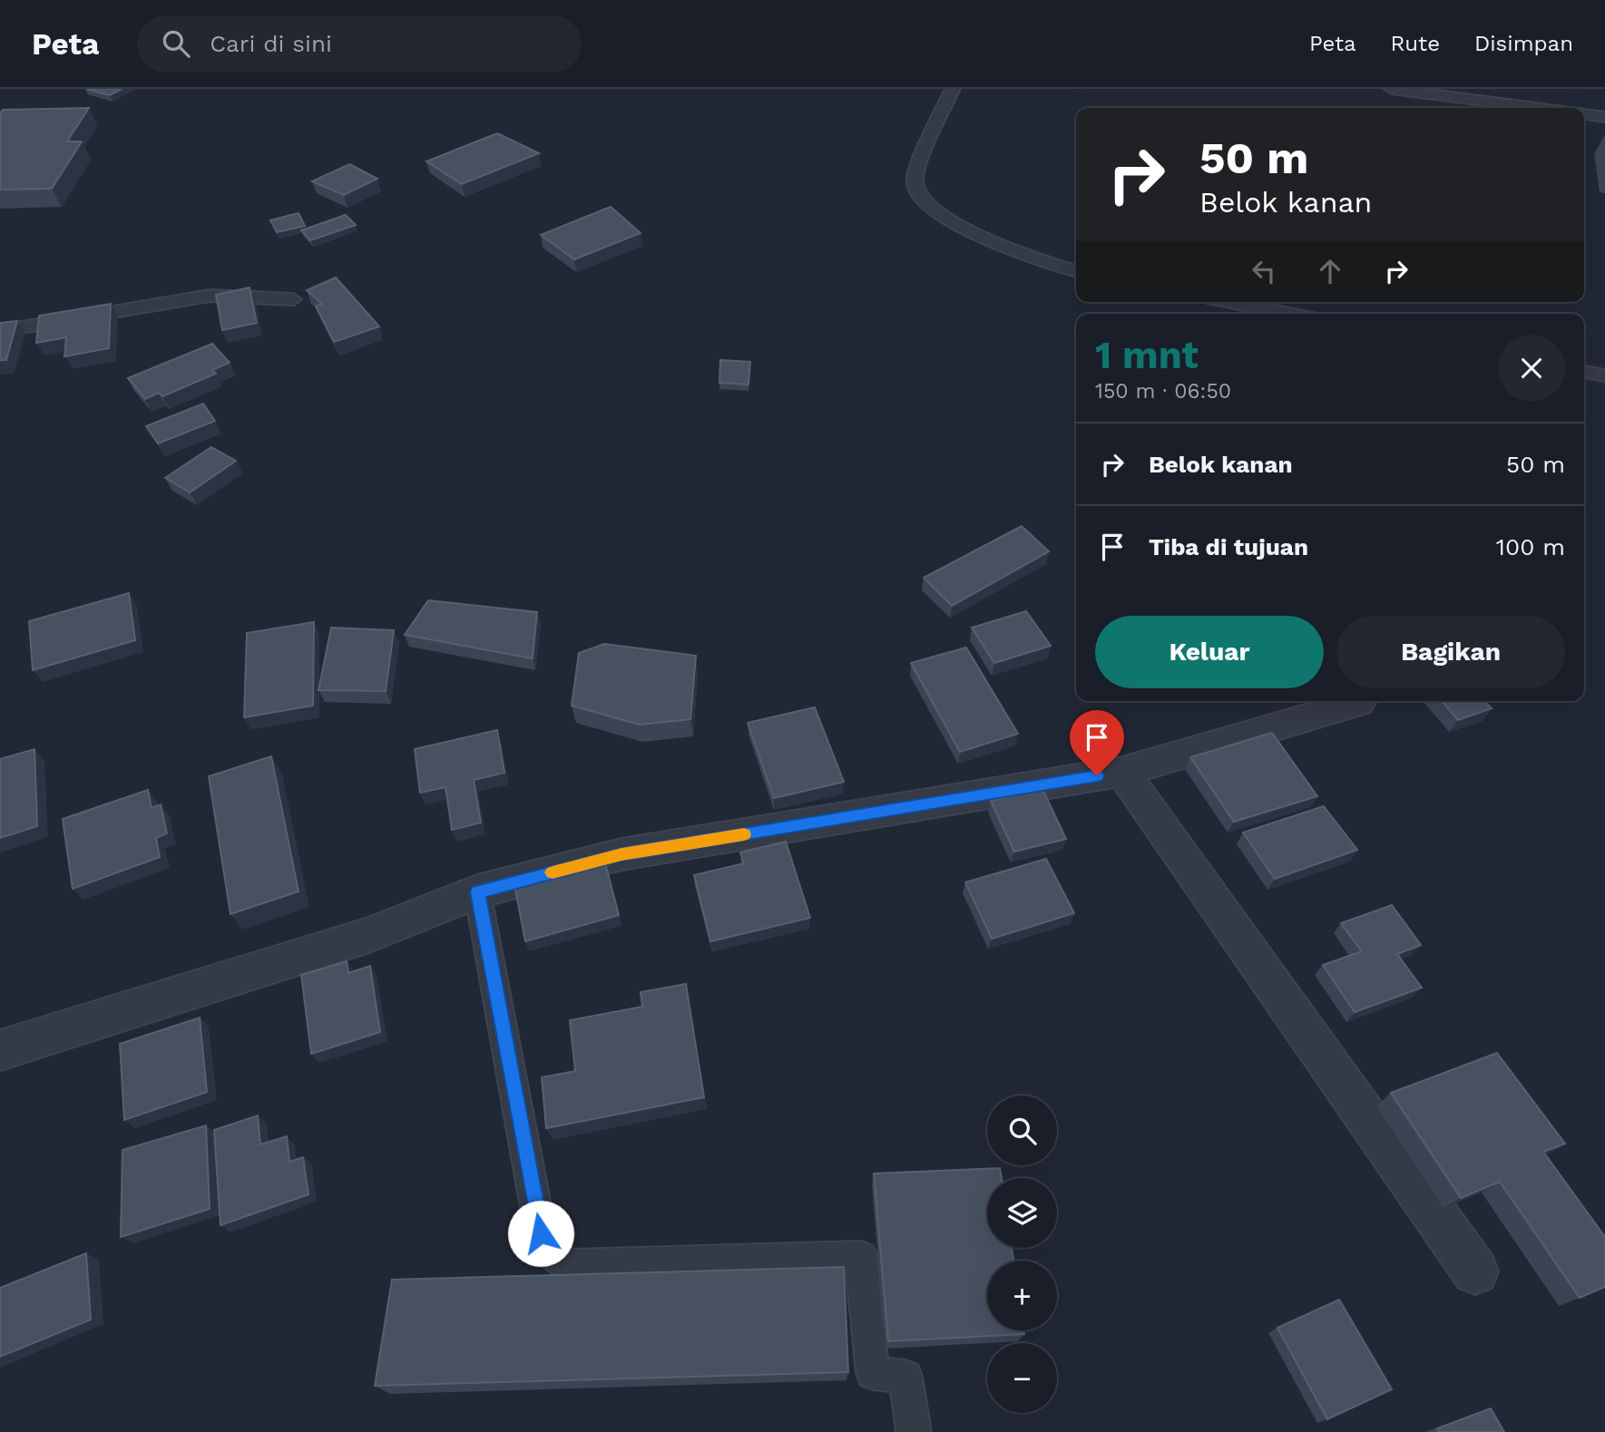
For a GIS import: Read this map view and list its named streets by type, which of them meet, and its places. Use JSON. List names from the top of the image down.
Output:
{
  "page": {
    "header": "Peta",
    "search": "Cari di sini",
    "nav": ["Peta", "Rute", "Disimpan"],
    "turn": ["50 m", "Belok kanan"],
    "heading": ["1 mnt", "150 m · 06:50"],
    "list": [
      {
        "name": "Belok kanan",
        "value": "50 m"
      },
      {
        "name": "Tiba di tujuan",
        "value": "100 m"
      }
    ],
    "buttons": ["Keluar", "Bagikan"],
    "map_buttons": ["+", "−"]
  }
}
